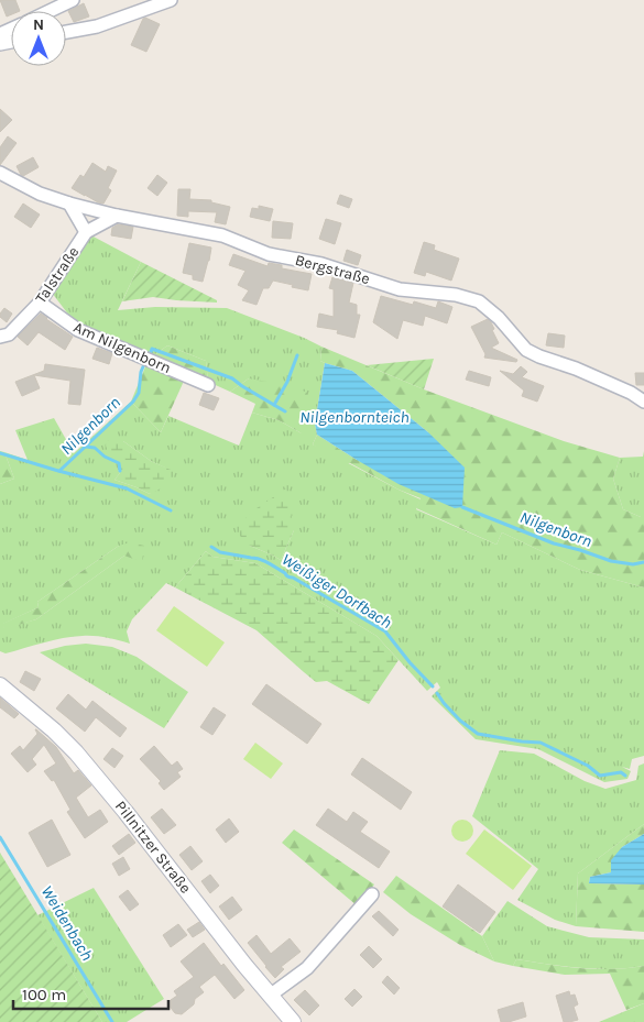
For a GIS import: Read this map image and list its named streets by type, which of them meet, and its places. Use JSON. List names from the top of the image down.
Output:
{
  "streets": {
    "street": [
      "Bergstraße",
      "Talstraße",
      "Am Nilgenborn",
      "Pillnitzer Straße"
    ]
  },
  "crossings": [
    ["Bergstraße", "Talstraße"],
    ["Talstraße", "Am Nilgenborn"]
  ],
  "water": [
    "Nilgenbornteich",
    "Nilgenborn",
    "Weißiger Dorfbach",
    "Weidenbach"
  ],
  "scale_bar": "100 m",
  "north": "top"
}
